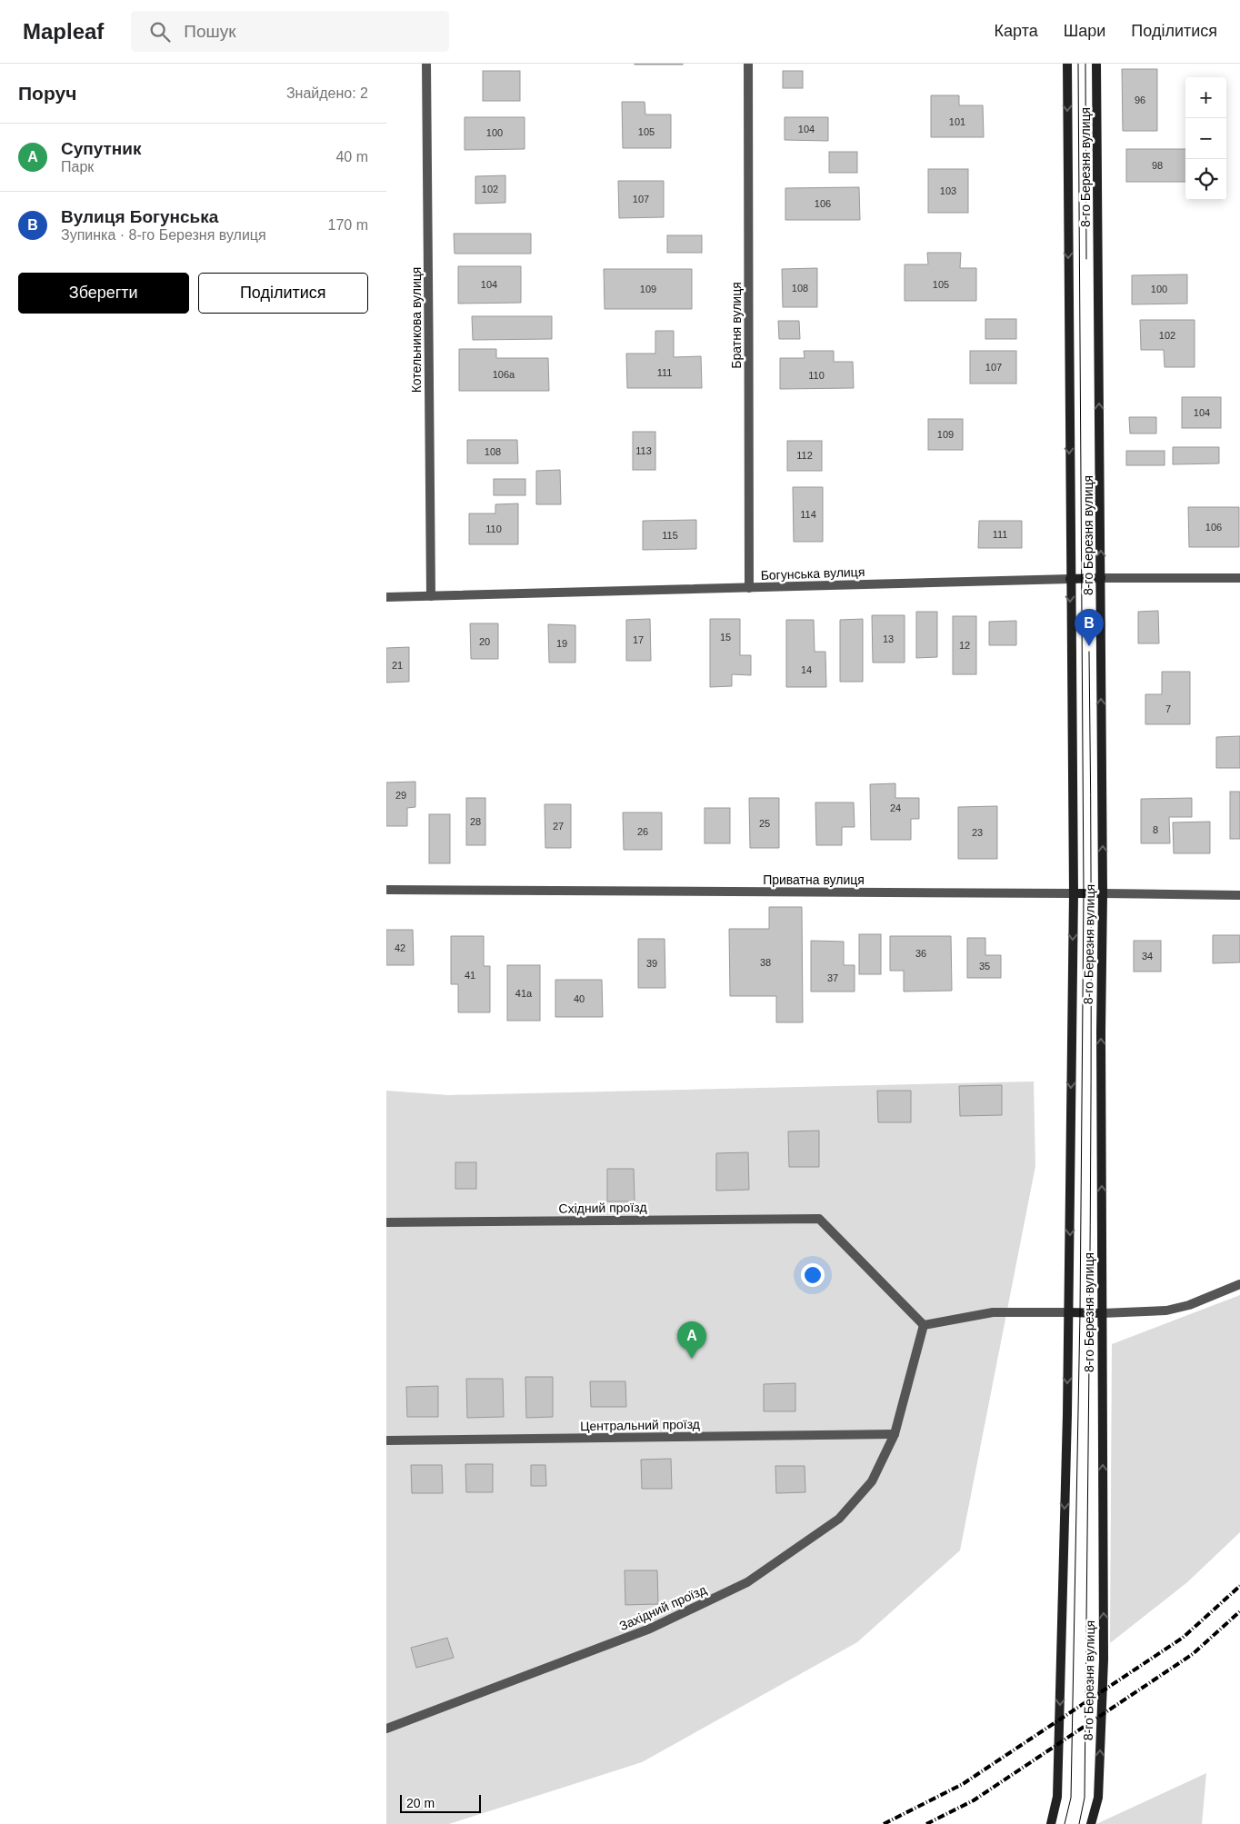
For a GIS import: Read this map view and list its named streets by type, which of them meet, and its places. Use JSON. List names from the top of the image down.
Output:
{
  "streets": {
    "main road": ["8-го Березня вулиця", "Богунська вулиця", "Приватна вулиця"],
    "street": [
      "Братня вулиця",
      "Котельникова вулиця",
      "Східний проїзд",
      "Центральний проїзд",
      "Західний проїзд"
    ]
  },
  "crossings": [
    ["8-го Березня вулиця", "Богунська вулиця"],
    ["8-го Березня вулиця", "Приватна вулиця"],
    ["Братня вулиця", "Богунська вулиця"],
    ["Котельникова вулиця", "Богунська вулиця"],
    ["Східний проїзд", "Західний проїзд"],
    ["Центральний проїзд", "Західний проїзд"]
  ],
  "house_numbers": [
    "96",
    "101",
    "104",
    "105",
    "100",
    "98",
    "102",
    "103",
    "107",
    "106",
    "104",
    "105",
    "108",
    "109",
    "100",
    "102",
    "107",
    "111",
    "106а",
    "110",
    "104",
    "109",
    "113",
    "108",
    "112",
    "114",
    "106",
    "110",
    "111",
    "115",
    "15",
    "13",
    "17",
    "20",
    "19",
    "12",
    "21",
    "14",
    "7",
    "29",
    "24",
    "28",
    "25",
    "27",
    "8",
    "26",
    "23",
    "42",
    "36",
    "34",
    "38",
    "39",
    "35",
    "41",
    "37",
    "41а",
    "40"
  ],
  "scale_bar": "20 m",
  "page": {
    "header": "Mapleaf",
    "search": "Пошук",
    "nav": ["Карта", "Шари", "Поділитися"],
    "heading": ["Поруч", "Знайдено: 2"],
    "map_buttons": ["+", "−"],
    "list": [
      {
        "mark": "A",
        "name": "Супутник",
        "note": "Парк",
        "value": "40 m"
      },
      {
        "mark": "B",
        "name": "Вулиця Богунська",
        "note": "Зупинка · 8-го Березня вулиця",
        "value": "170 m"
      }
    ],
    "buttons": ["Зберегти", "Поділитися"],
    "pins": ["B", "A"],
    "scale": "20 m"
  }
}
